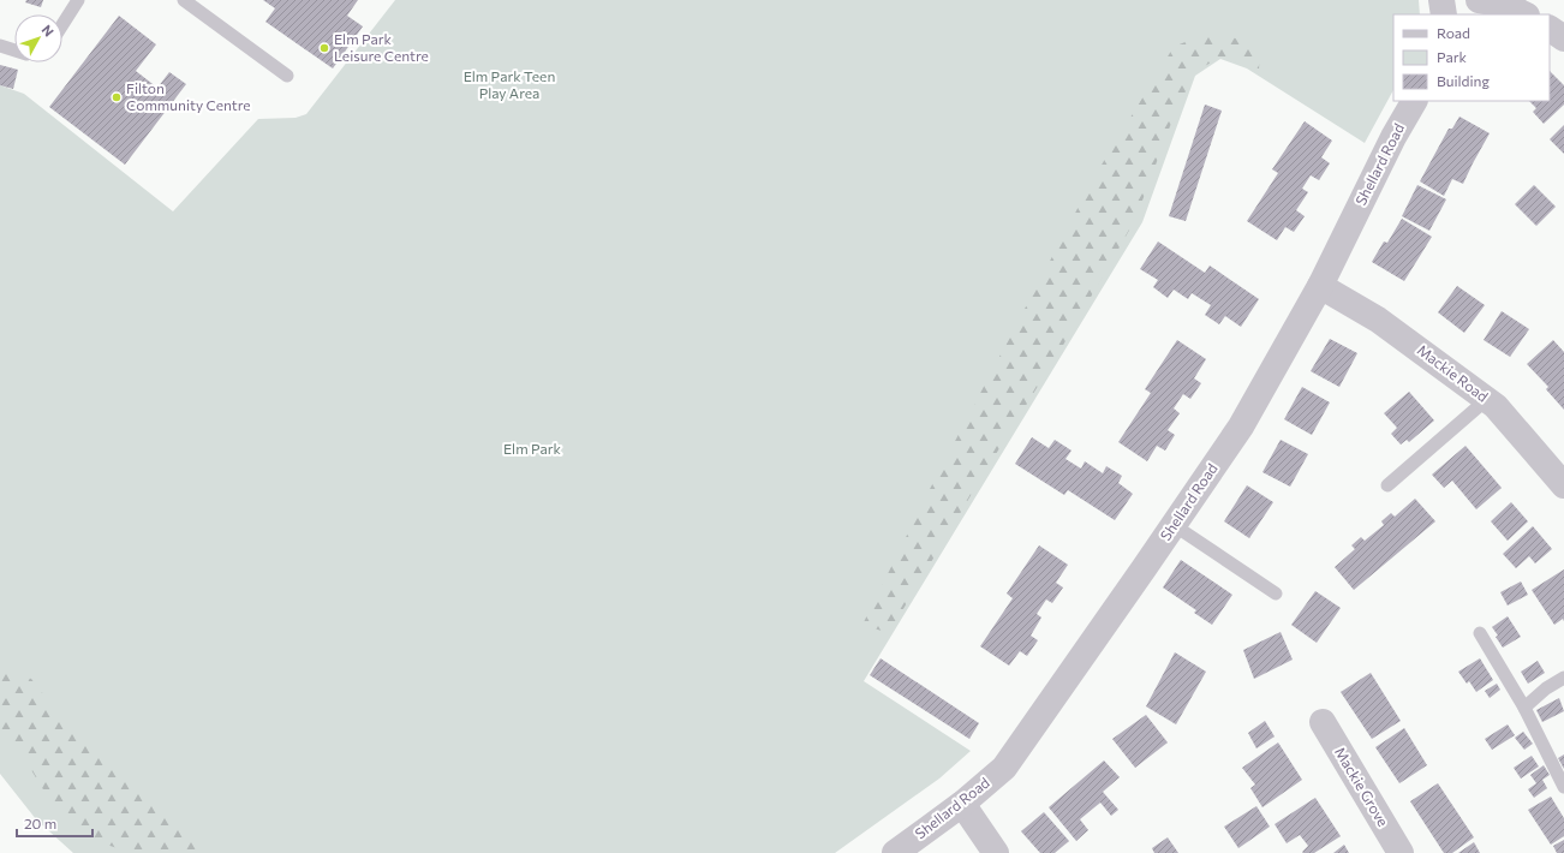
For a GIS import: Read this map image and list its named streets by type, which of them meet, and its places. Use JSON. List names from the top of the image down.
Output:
{
  "streets": {
    "street": ["Shellard Road", "Mackie Road", "Mackie Grove"]
  },
  "crossings": [
    ["Shellard Road", "Mackie Road"]
  ],
  "parks": ["Elm Park Teen Play Area", "Elm Park"],
  "places": ["Elm Park Leisure Centre", "Filton Community Centre"],
  "legend": ["Road", "Park", "Building"],
  "scale_bar": "20 m",
  "north": "top right"
}
